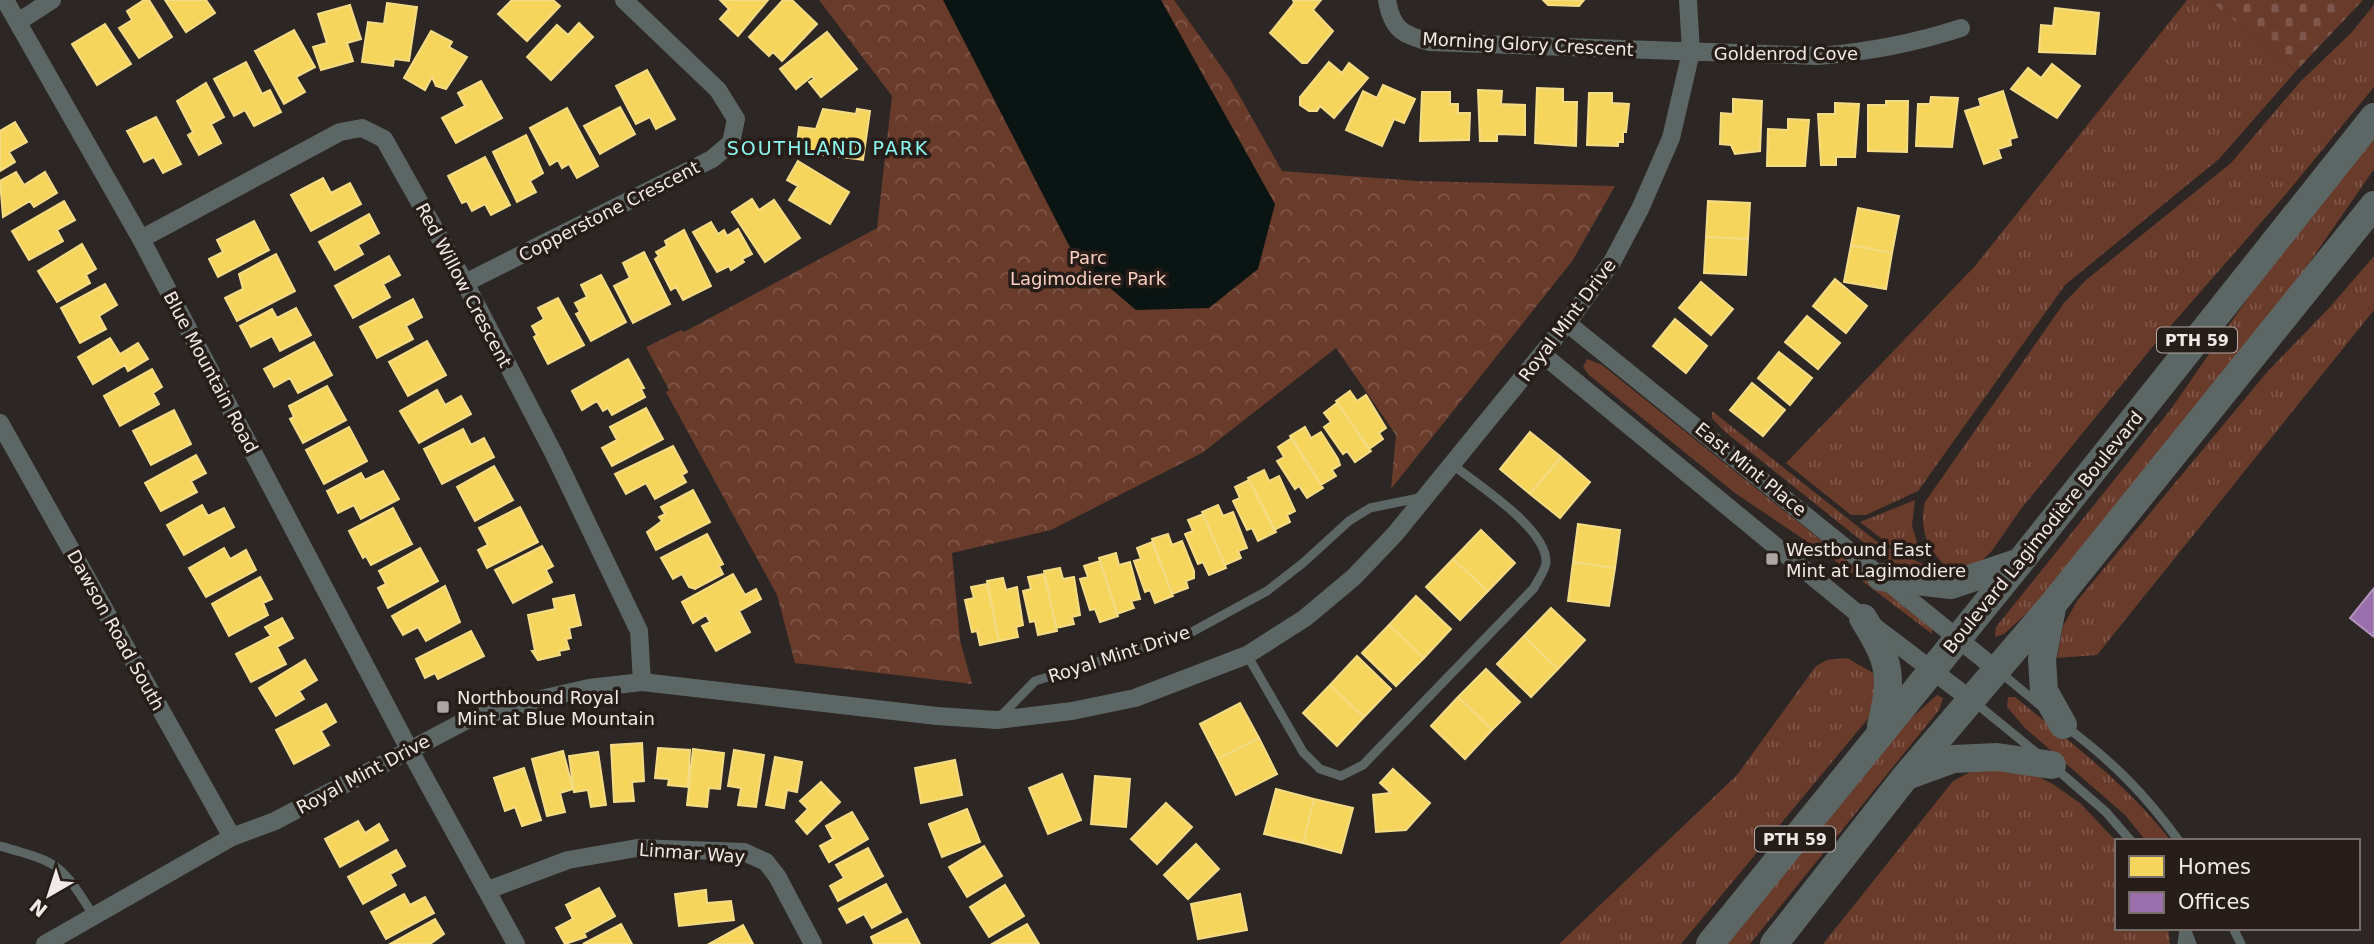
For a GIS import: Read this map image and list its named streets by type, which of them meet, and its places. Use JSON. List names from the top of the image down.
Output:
{
  "streets": {
    "main road": ["PTH 59", "Boulevard Lagimodière Boulevard"],
    "street": [
      "Morning Glory Crescent",
      "Goldenrod Cove",
      "Copperstone Crescent",
      "Red Willow Crescent",
      "Royal Mint Drive",
      "Blue Mountain Road",
      "East Mint Place",
      "Dawson Road South",
      "Linmar Way"
    ]
  },
  "crossings": [
    ["Morning Glory Crescent", "Goldenrod Cove"],
    ["Morning Glory Crescent", "Royal Mint Drive"],
    ["Goldenrod Cove", "Royal Mint Drive"],
    ["Copperstone Crescent", "Red Willow Crescent"],
    ["Red Willow Crescent", "Royal Mint Drive"],
    ["Red Willow Crescent", "Blue Mountain Road"],
    ["Royal Mint Drive", "Blue Mountain Road"],
    ["Royal Mint Drive", "East Mint Place"],
    ["Royal Mint Drive", "Dawson Road South"],
    ["PTH 59", "East Mint Place"],
    ["East Mint Place", "Boulevard Lagimodière Boulevard"]
  ],
  "districts": ["SOUTHLAND PARK"],
  "parks": ["Parc Lagimodiere Park"],
  "places": {
    "transit": ["Westbound East Mint at Lagimodiere", "Northbound Royal Mint at Blue Mountain"]
  },
  "legend": ["Homes", "Offices"],
  "north": "bottom left"
}
